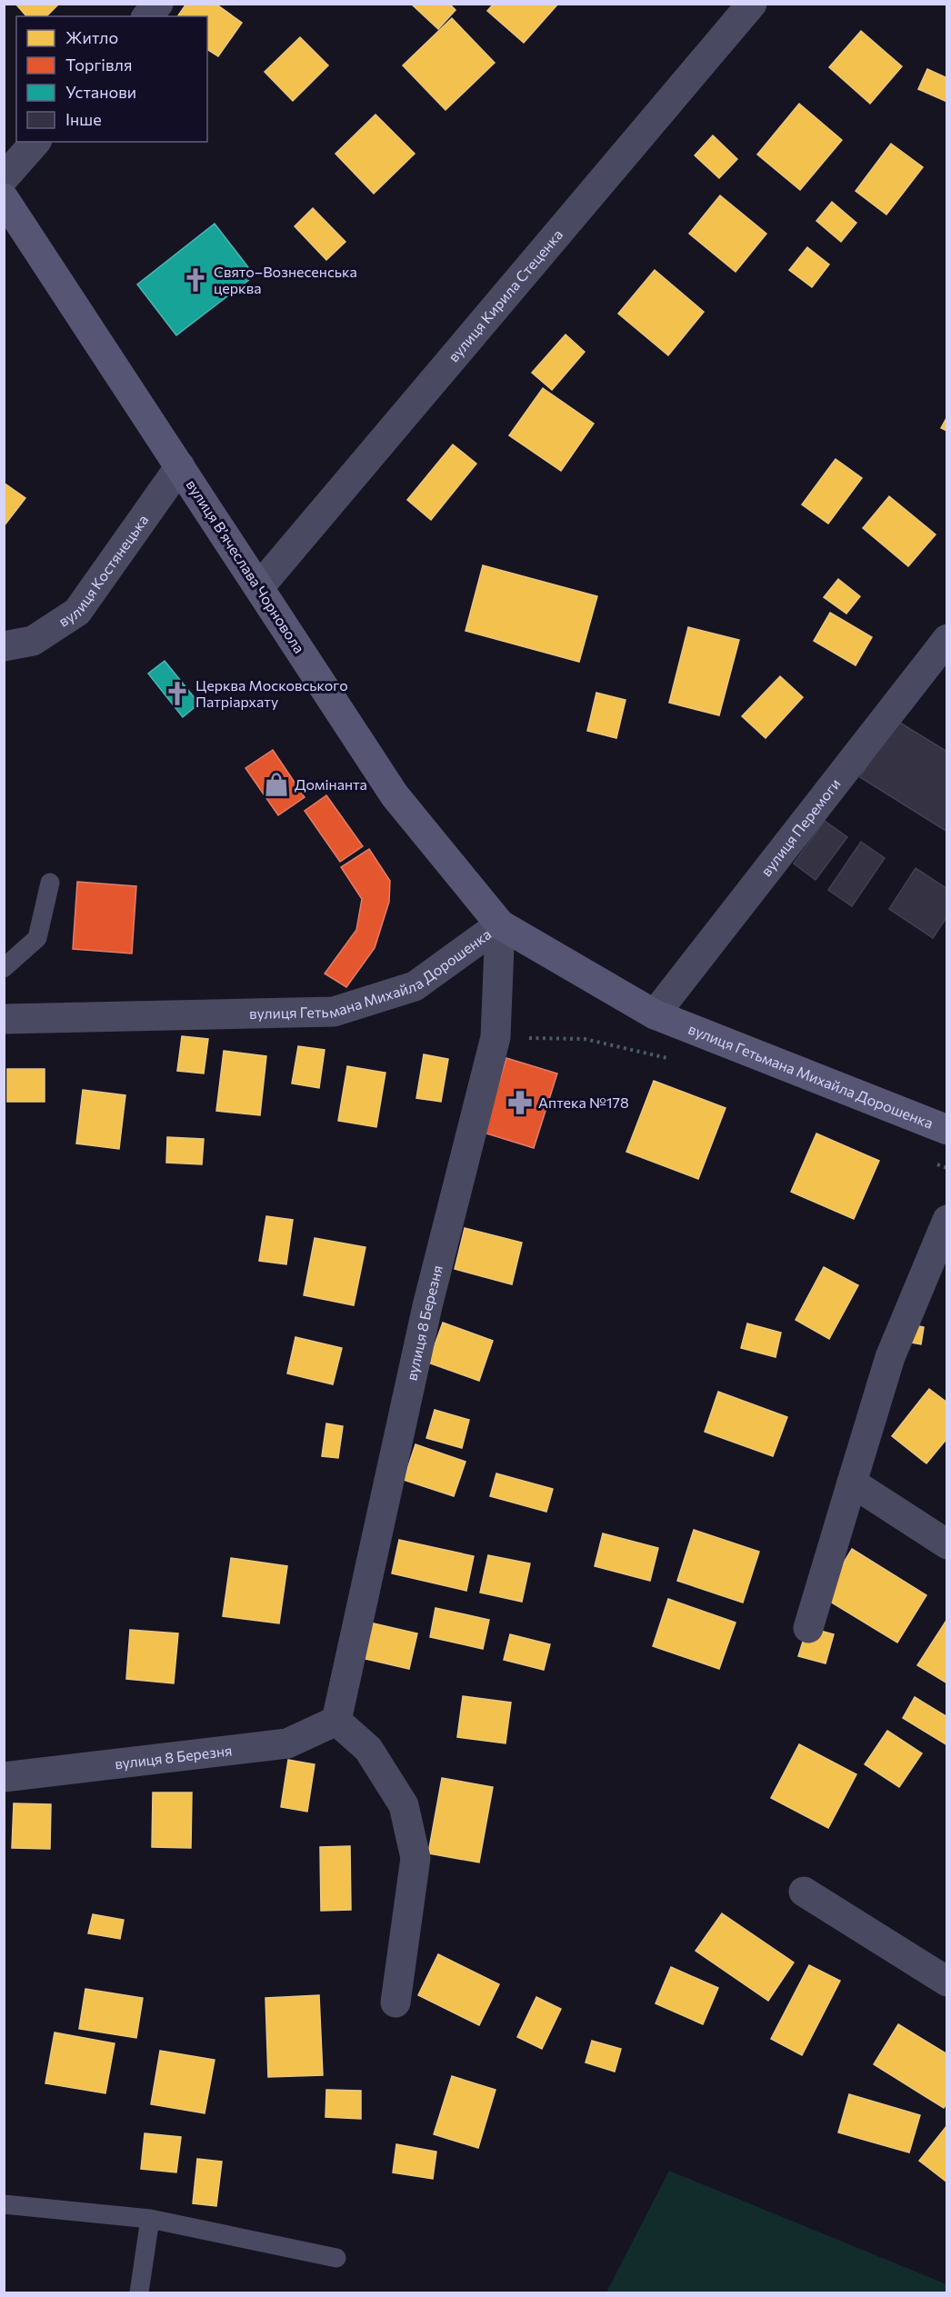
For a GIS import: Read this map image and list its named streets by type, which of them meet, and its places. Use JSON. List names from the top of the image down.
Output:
{
  "streets": {
    "street": [
      "вулиця Кирила Стеценка",
      "вулиця Вʼячеслава Чорновола",
      "вулиця Костянецька",
      "вулиця Перемоги",
      "вулиця Гетьмана Михайла Дорошенка",
      "вулиця 8 Березня"
    ]
  },
  "crossings": [
    ["вулиця Кирила Стеценка", "вулиця Вʼячеслава Чорновола"],
    ["вулиця Вʼячеслава Чорновола", "вулиця Костянецька"],
    ["вулиця Вʼячеслава Чорновола", "вулиця Гетьмана Михайла Дорошенка"],
    ["вулиця Вʼячеслава Чорновола", "вулиця 8 Березня"],
    ["вулиця Перемоги", "вулиця Гетьмана Михайла Дорошенка"],
    ["вулиця Гетьмана Михайла Дорошенка", "вулиця 8 Березня"]
  ],
  "places": {
    "church": ["Свято–Вознесенська церква", "Церква Московського Патріархату"],
    "shop": ["Домінанта"],
    "pharmacy": ["Аптека №178"]
  },
  "legend": [
    "Житло",
    "Торгівля",
    "Установи",
    "Інше"
  ]
}
